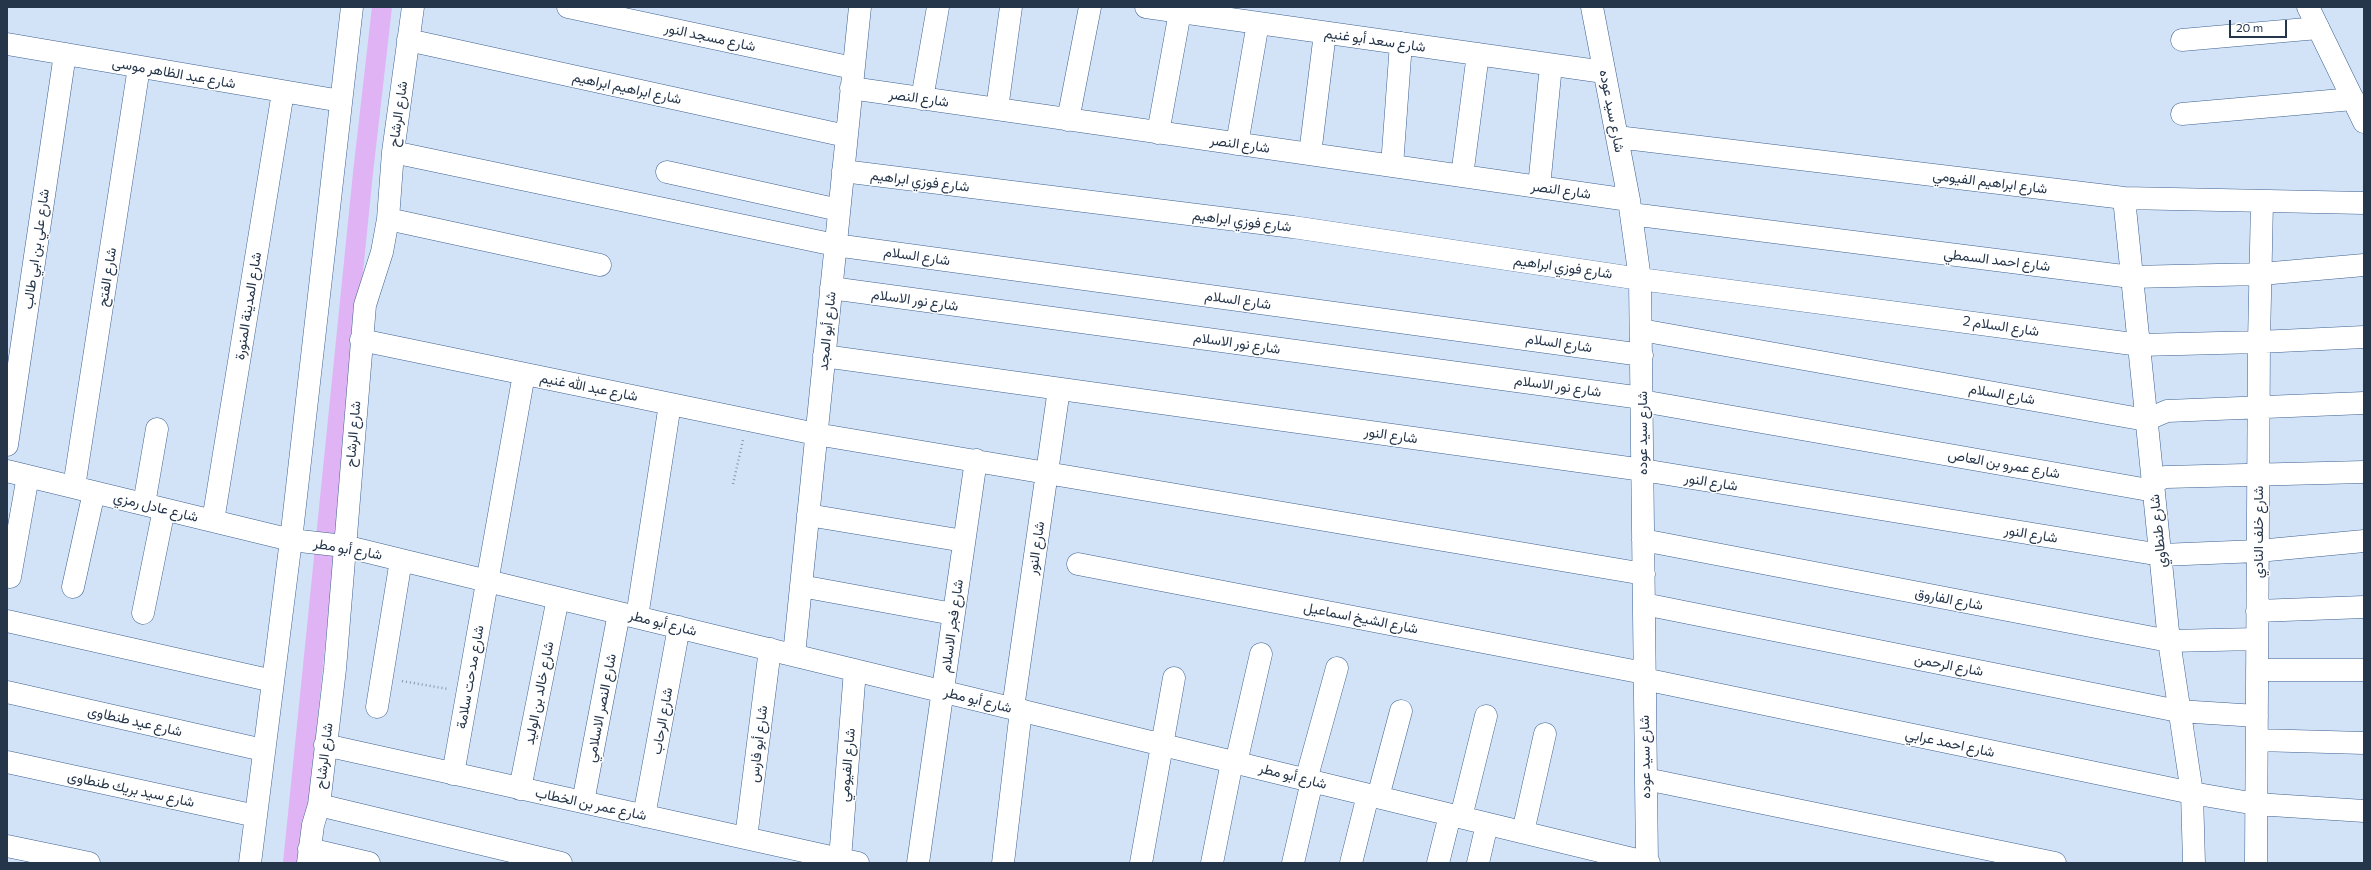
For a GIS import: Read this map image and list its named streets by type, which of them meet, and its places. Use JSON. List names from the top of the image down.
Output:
{
  "streets": {
    "street": [
      "شارع مسجد النور",
      "شارع سعد أبو غنيم",
      "شارع عبد الظاهر موسى",
      "شارع ابراهيم ابراهيم",
      "شارع النصر",
      "شارع سيد عوده",
      "شارع الرشاح",
      "شارع فوزي ابراهيم",
      "شارع ابراهيم الفيومي",
      "شارع علي بن ابي طالب",
      "شارع السلام",
      "شارع احمد السمطي",
      "شارع الفتح",
      "شارع نور الاسلام",
      "شارع المدينة المنورة",
      "شارع السلام 2",
      "شارع أبو المجد",
      "شارع عبد الله غنيم",
      "شارع النور",
      "شارع عمرو بن العاص",
      "شارع عادل رمزي",
      "شارع طنطاوي",
      "شارع خلف النادي",
      "شارع أبو مطر",
      "شارع الفاروق",
      "شارع الشيخ اسماعيل",
      "شارع فجر الاسلام",
      "شارع الرحمن",
      "شارع مدحت سلامة",
      "شارع خالد بن الوليد",
      "شارع النصر الاسلامي",
      "شارع عيد طنطاوى",
      "شارع الرحاب",
      "شارع احمد عرابي",
      "شارع أبو فارس",
      "شارع الفيومي",
      "شارع سيد بريك طنطاوى",
      "شارع عمر بن الخطاب"
    ]
  },
  "crossings": [
    ["شارع مسجد النور", "شارع النصر"],
    ["شارع مسجد النور", "شارع أبو المجد"],
    ["شارع سعد أبو غنيم", "شارع سيد عوده"],
    ["شارع عبد الظاهر موسى", "شارع علي بن ابي طالب"],
    ["شارع عبد الظاهر موسى", "شارع الفتح"],
    ["شارع عبد الظاهر موسى", "شارع المدينة المنورة"],
    ["شارع ابراهيم ابراهيم", "شارع الرشاح"],
    ["شارع ابراهيم ابراهيم", "شارع أبو المجد"],
    ["شارع النصر", "شارع سيد عوده"],
    ["شارع النصر", "شارع احمد السمطي"],
    ["شارع النصر", "شارع أبو المجد"],
    ["شارع سيد عوده", "شارع فوزي ابراهيم"],
    ["شارع سيد عوده", "شارع ابراهيم الفيومي"],
    ["شارع سيد عوده", "شارع السلام"],
    ["شارع سيد عوده", "شارع احمد السمطي"],
    ["شارع سيد عوده", "شارع نور الاسلام"],
    ["شارع سيد عوده", "شارع السلام 2"],
    ["شارع سيد عوده", "شارع عبد الله غنيم"],
    ["شارع سيد عوده", "شارع النور"],
    ["شارع سيد عوده", "شارع عمرو بن العاص"],
    ["شارع سيد عوده", "شارع أبو مطر"],
    ["شارع سيد عوده", "شارع الفاروق"],
    ["شارع سيد عوده", "شارع الشيخ اسماعيل"],
    ["شارع سيد عوده", "شارع الرحمن"],
    ["شارع سيد عوده", "شارع احمد عرابي"],
    ["شارع الرشاح", "شارع السلام"],
    ["شارع الرشاح", "شارع عبد الله غنيم"],
    ["شارع الرشاح", "شارع أبو مطر"],
    ["شارع الرشاح", "شارع عمر بن الخطاب"],
    ["شارع فوزي ابراهيم", "شارع السلام 2"],
    ["شارع فوزي ابراهيم", "شارع أبو المجد"],
    ["شارع ابراهيم الفيومي", "شارع طنطاوي"],
    ["شارع ابراهيم الفيومي", "شارع خلف النادي"],
    ["شارع السلام", "شارع أبو المجد"],
    ["شارع السلام", "شارع طنطاوي"],
    ["شارع احمد السمطي", "شارع طنطاوي"],
    ["شارع احمد السمطي", "شارع خلف النادي"],
    ["شارع الفتح", "شارع عادل رمزي"],
    ["شارع نور الاسلام", "شارع أبو المجد"],
    ["شارع نور الاسلام", "شارع عمرو بن العاص"],
    ["شارع المدينة المنورة", "شارع عادل رمزي"],
    ["شارع السلام 2", "شارع طنطاوي"],
    ["شارع السلام 2", "شارع خلف النادي"],
    ["شارع أبو المجد", "شارع عبد الله غنيم"],
    ["شارع أبو المجد", "شارع النور"],
    ["شارع أبو المجد", "شارع أبو مطر"],
    ["شارع عبد الله غنيم", "شارع النور"],
    ["شارع عبد الله غنيم", "شارع فجر الاسلام"],
    ["شارع عبد الله غنيم", "شارع مدحت سلامة"],
    ["شارع عبد الله غنيم", "شارع النصر الاسلامي"],
    ["شارع النور", "شارع طنطاوي"],
    ["شارع النور", "شارع خلف النادي"],
    ["شارع النور", "شارع أبو مطر"],
    ["شارع عمرو بن العاص", "شارع طنطاوي"],
    ["شارع عمرو بن العاص", "شارع خلف النادي"],
    ["شارع عادل رمزي", "شارع أبو مطر"],
    ["شارع طنطاوي", "شارع الفاروق"],
    ["شارع طنطاوي", "شارع الرحمن"],
    ["شارع طنطاوي", "شارع احمد عرابي"],
    ["شارع خلف النادي", "شارع الفاروق"],
    ["شارع خلف النادي", "شارع الرحمن"],
    ["شارع خلف النادي", "شارع احمد عرابي"],
    ["شارع أبو مطر", "شارع فجر الاسلام"],
    ["شارع أبو مطر", "شارع مدحت سلامة"],
    ["شارع أبو مطر", "شارع خالد بن الوليد"],
    ["شارع أبو مطر", "شارع النصر الاسلامي"],
    ["شارع أبو مطر", "شارع الرحاب"],
    ["شارع أبو مطر", "شارع أبو فارس"],
    ["شارع أبو مطر", "شارع الفيومي"],
    ["شارع الشيخ اسماعيل", "شارع احمد عرابي"],
    ["شارع مدحت سلامة", "شارع عمر بن الخطاب"],
    ["شارع خالد بن الوليد", "شارع عمر بن الخطاب"],
    ["شارع النصر الاسلامي", "شارع عمر بن الخطاب"],
    ["شارع الرحاب", "شارع عمر بن الخطاب"],
    ["شارع أبو فارس", "شارع عمر بن الخطاب"],
    ["شارع الفيومي", "شارع عمر بن الخطاب"]
  ],
  "scale_bar": "20 m"
}
